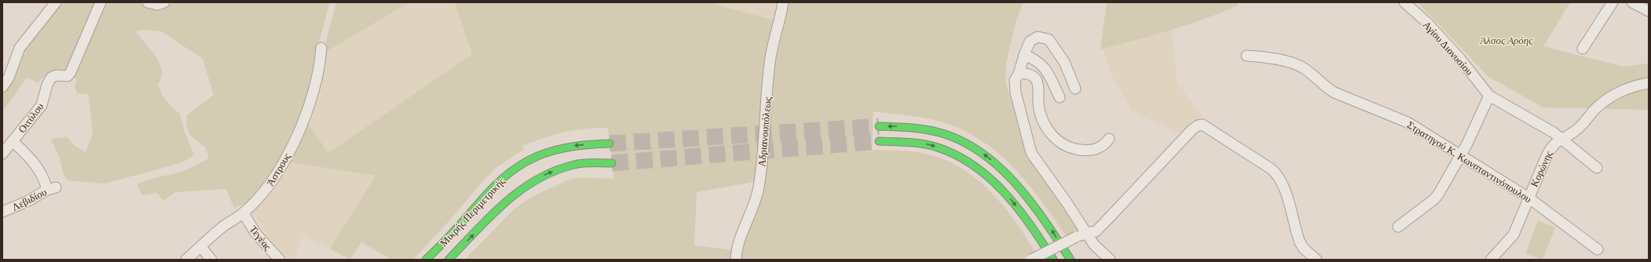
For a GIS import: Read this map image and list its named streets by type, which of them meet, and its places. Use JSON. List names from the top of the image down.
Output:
{
  "streets": {
    "main road": ["Μικρής Περιμετρικής"],
    "street": [
      "Αγίου Διονυσίου",
      "Οιτύλου",
      "Αδριανουπόλεως",
      "Στρατηγού Κ. Κωνσταντινόπουλου",
      "Κορώνης",
      "Άστρους",
      "Λεβιδίου",
      "Τεγέας"
    ]
  },
  "crossings": [
    ["Οιτύλου", "Λεβιδίου"],
    ["Στρατηγού Κ. Κωνσταντινόπουλου", "Κορώνης"],
    ["Άστρους", "Τεγέας"]
  ],
  "parks": ["Άλσος Αρόης"]
}
